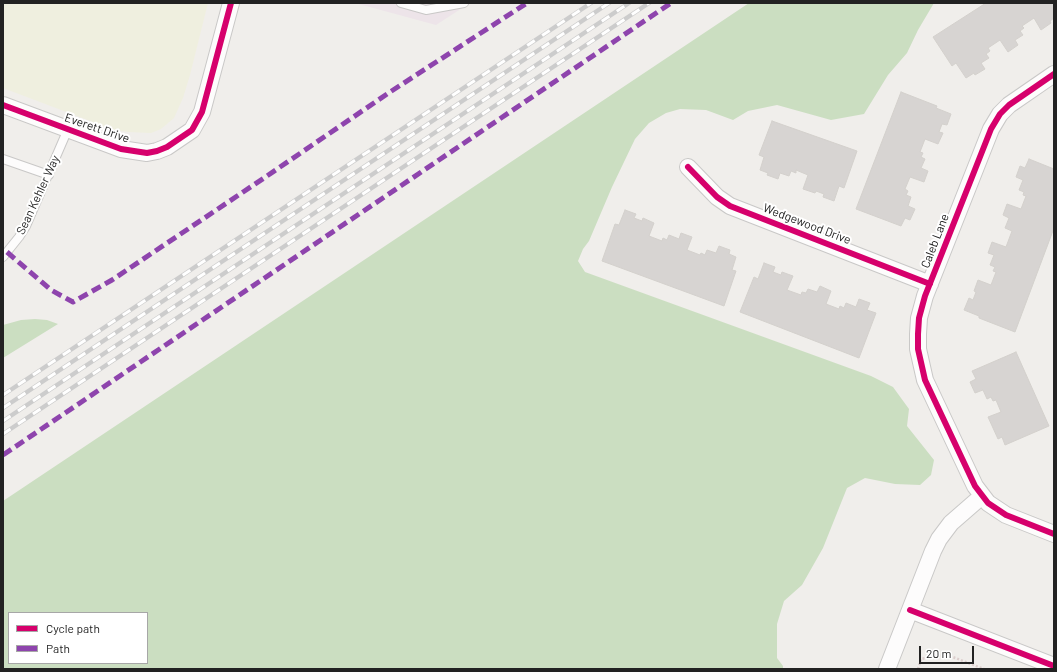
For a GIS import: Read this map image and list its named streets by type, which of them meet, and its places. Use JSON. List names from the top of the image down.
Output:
{
  "streets": {
    "street": ["Everett Drive", "Wedgewood Drive", "Caleb Lane"],
    "lane": ["Sean Kehler Way"]
  },
  "crossings": [
    ["Everett Drive", "Sean Kehler Way"],
    ["Wedgewood Drive", "Caleb Lane"]
  ],
  "legend": ["Cycle path", "Path"],
  "scale_bar": "20 m"
}
